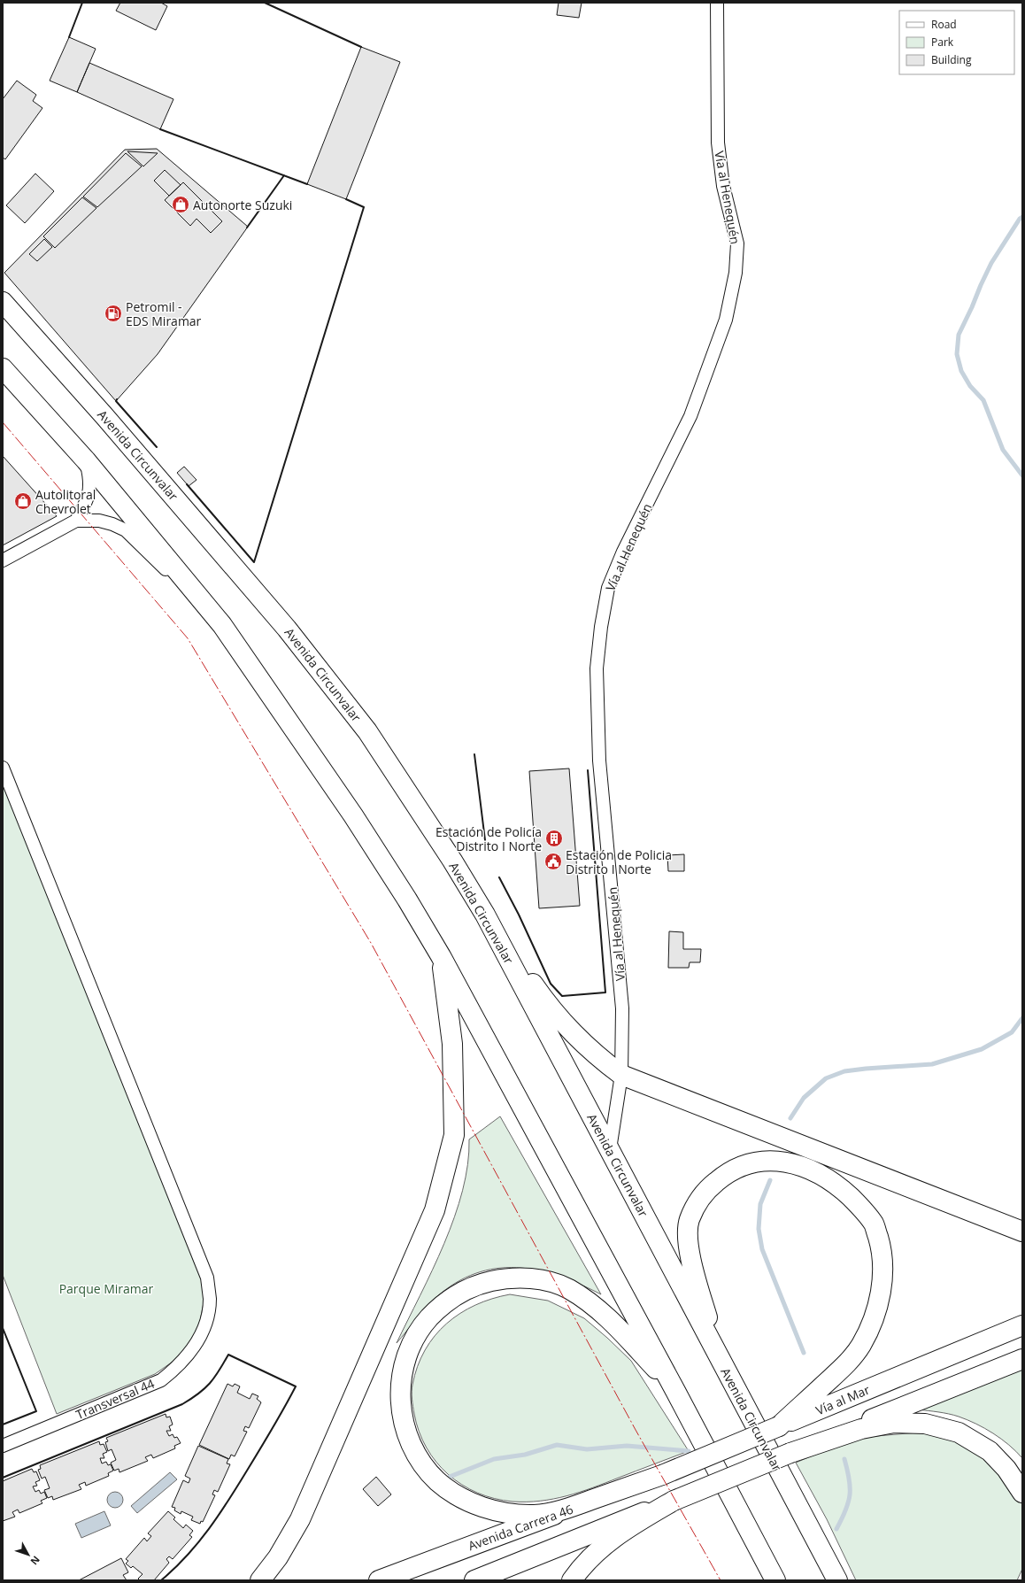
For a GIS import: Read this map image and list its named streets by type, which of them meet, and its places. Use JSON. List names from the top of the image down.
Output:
{
  "streets": {
    "main road": ["Avenida Circunvalar", "Vía al Mar", "Avenida Carrera 46"],
    "street": ["Vía al Henequén", "Transversal 44"]
  },
  "crossings": [
    ["Vía al Henequén", "Avenida Circunvalar"],
    ["Vía al Mar", "Avenida Carrera 46"]
  ],
  "parks": ["Parque Miramar"],
  "places": {
    "shop": ["Autonorte Suzuki", "Autolitoral Chevrolet"],
    "fuel station": ["Petromil - EDS Miramar"],
    "building": ["Estación de Policía Distrito I Norte"],
    "public building": ["Estación de Policia Distrito I Norte"]
  },
  "legend": ["Road", "Park", "Building"],
  "north": "bottom right"
}
